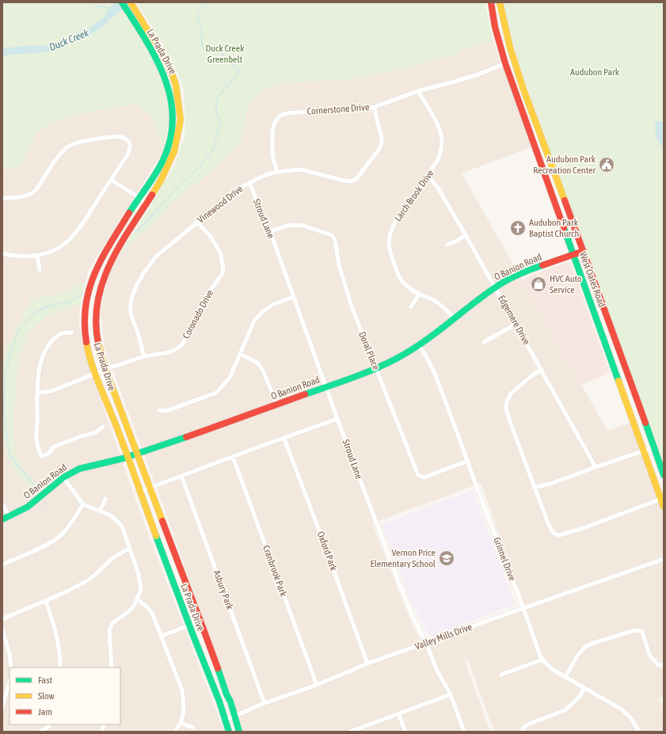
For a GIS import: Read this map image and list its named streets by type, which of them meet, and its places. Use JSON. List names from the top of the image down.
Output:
{
  "streets": {
    "main road": ["La Prada Drive", "O Banion Road", "West Oates Road"],
    "street": [
      "Cornerstone Drive",
      "Larch Brook Drive",
      "Vinewood Drive",
      "Stroud Lane",
      "Coronado Drive",
      "Edgemere Drive",
      "Doral Place",
      "Oxford Park",
      "Grinnel Drive",
      "Cranbrook Park",
      "Asbury Park",
      "Valley Mills Drive"
    ]
  },
  "crossings": [
    ["La Prada Drive", "O Banion Road"],
    ["La Prada Drive", "Coronado Drive"],
    ["La Prada Drive", "Valley Mills Drive"],
    ["Cornerstone Drive", "Larch Brook Drive"],
    ["Cornerstone Drive", "Vinewood Drive"],
    ["Cornerstone Drive", "West Oates Road"],
    ["Larch Brook Drive", "O Banion Road"],
    ["Larch Brook Drive", "Edgemere Drive"],
    ["Vinewood Drive", "Stroud Lane"],
    ["Vinewood Drive", "Coronado Drive"],
    ["Stroud Lane", "O Banion Road"],
    ["Stroud Lane", "Doral Place"],
    ["Stroud Lane", "Valley Mills Drive"],
    ["O Banion Road", "West Oates Road"],
    ["O Banion Road", "Edgemere Drive"],
    ["O Banion Road", "Doral Place"],
    ["O Banion Road", "Grinnel Drive"],
    ["Doral Place", "Grinnel Drive"],
    ["Oxford Park", "Valley Mills Drive"],
    ["Grinnel Drive", "Valley Mills Drive"],
    ["Cranbrook Park", "Valley Mills Drive"],
    ["Asbury Park", "Valley Mills Drive"]
  ],
  "water": ["Duck Creek"],
  "parks": ["Duck Creek Greenbelt", "Audubon Park"],
  "places": {
    "public building": ["Audubon Park Recreation Center"],
    "church": ["Audubon Park Baptist Church"],
    "shop": ["HVC Auto Service"],
    "school or university": ["Vernon Price Elementary School"]
  },
  "legend": ["Fast", "Slow", "Jam"]
}
